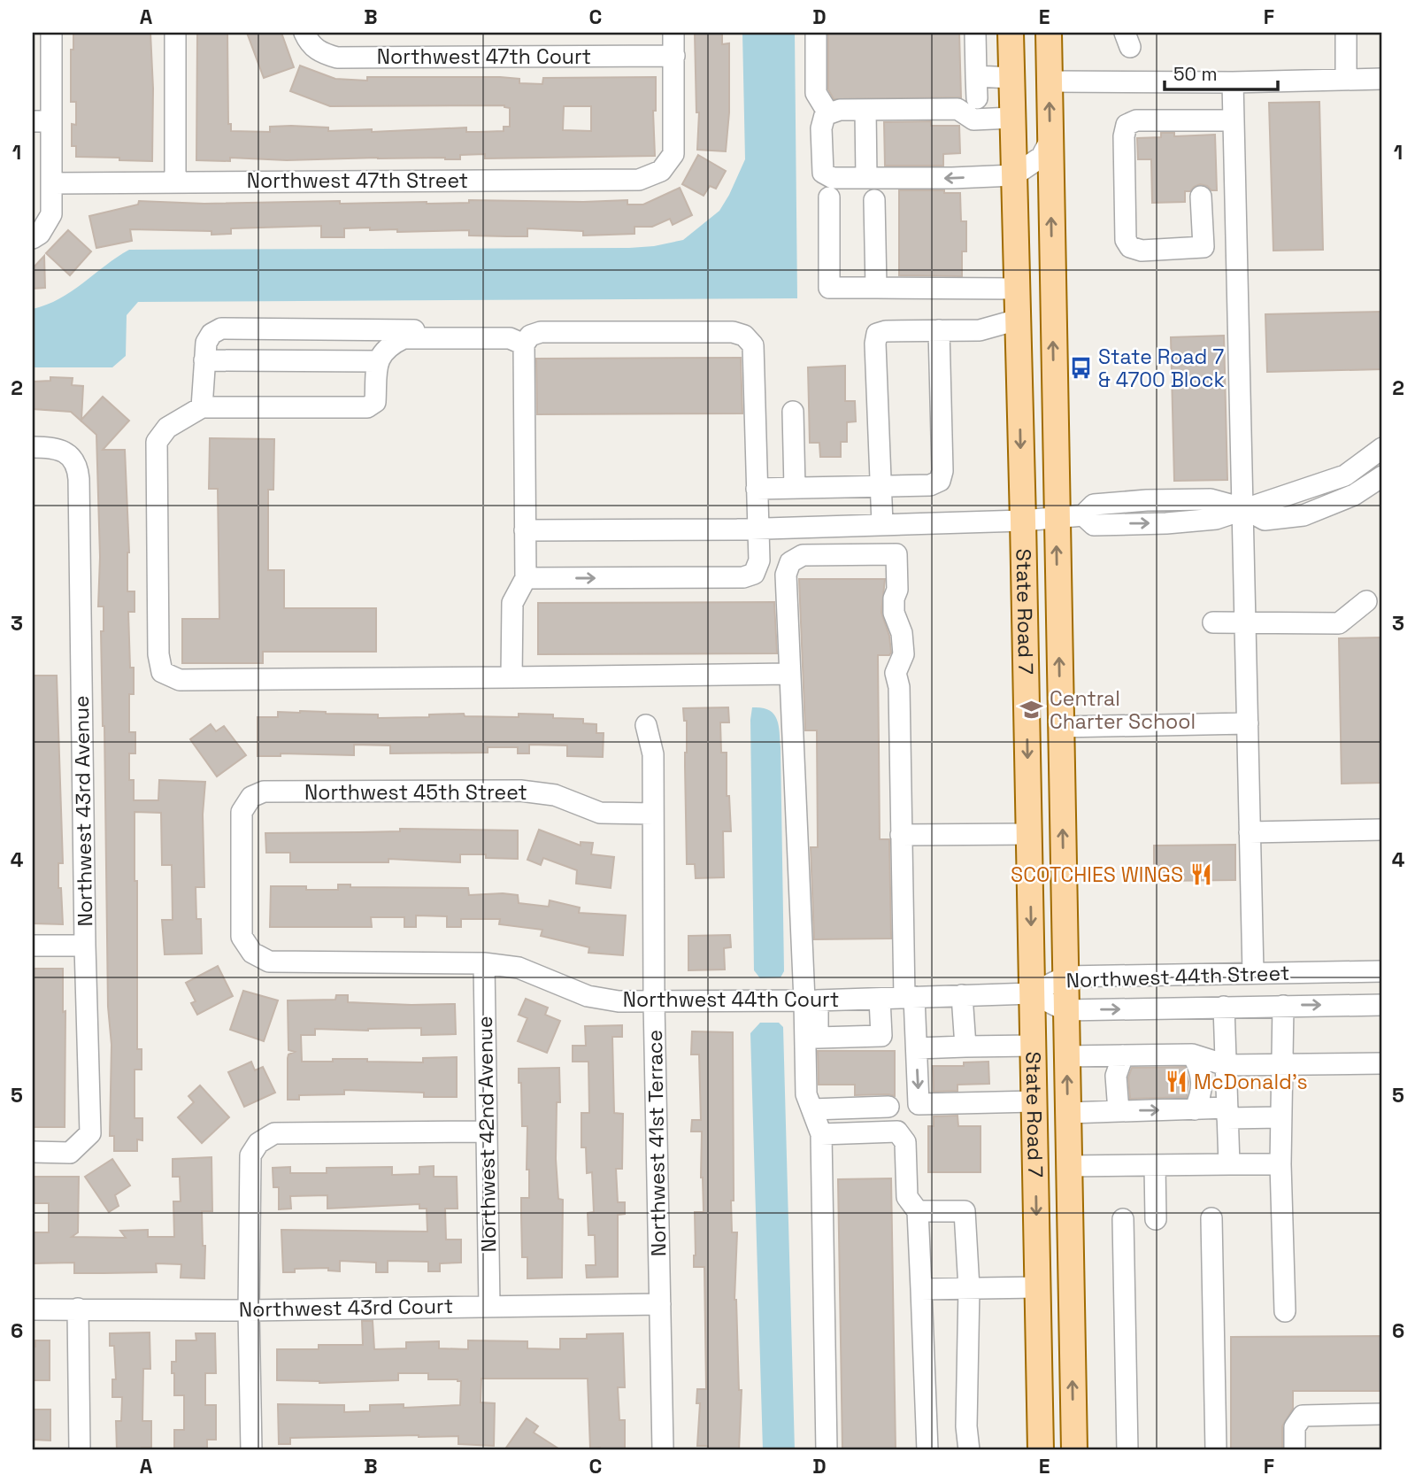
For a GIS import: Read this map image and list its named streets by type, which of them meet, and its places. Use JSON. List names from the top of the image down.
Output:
{
  "streets": {
    "main road": ["State Road 7"],
    "street": [
      "Northwest 47th Court",
      "Northwest 47th Street",
      "Northwest 45th Street",
      "Northwest 43rd Avenue",
      "Northwest 44th Street",
      "Northwest 44th Court",
      "Northwest 42nd Avenue",
      "Northwest 41st Terrace",
      "Northwest 43rd Court"
    ]
  },
  "crossings": [
    ["Northwest 47th Court", "Northwest 47th Street"],
    ["State Road 7", "Northwest 44th Street"],
    ["State Road 7", "Northwest 44th Court"],
    ["Northwest 45th Street", "Northwest 44th Court"],
    ["Northwest 45th Street", "Northwest 41st Terrace"],
    ["Northwest 44th Street", "Northwest 44th Court"],
    ["Northwest 44th Court", "Northwest 42nd Avenue"],
    ["Northwest 44th Court", "Northwest 41st Terrace"],
    ["Northwest 42nd Avenue", "Northwest 43rd Court"],
    ["Northwest 41st Terrace", "Northwest 43rd Court"]
  ],
  "places": {
    "bus stop": ["State Road 7 & 4700 Block"],
    "school or university": ["Central Charter School"],
    "restaurant": ["SCOTCHIES WINGS", "McDonald's"]
  },
  "scale_bar": "50 m",
  "grid": {
    "columns": [
      "A",
      "B",
      "C",
      "D",
      "E",
      "F"
    ],
    "rows": [
      "1",
      "2",
      "3",
      "4",
      "5",
      "6"
    ]
  }
}
